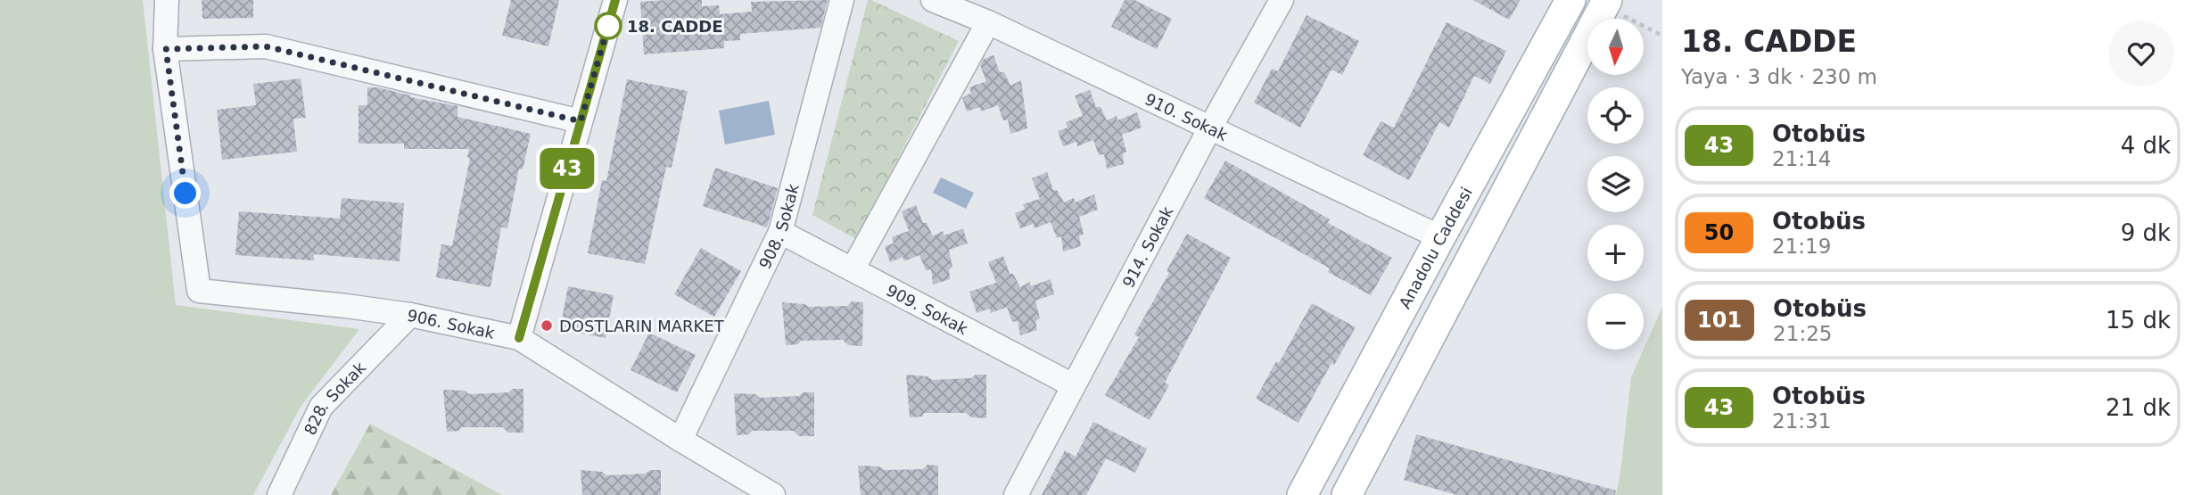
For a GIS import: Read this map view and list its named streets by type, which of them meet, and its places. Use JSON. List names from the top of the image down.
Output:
{
  "streets": {
    "main road": ["Anadolu Caddesi"],
    "street": [
      "910. Sokak",
      "908. Sokak",
      "914. Sokak",
      "909. Sokak",
      "906. Sokak",
      "828. Sokak"
    ]
  },
  "crossings": [
    ["910. Sokak", "914. Sokak"],
    ["910. Sokak", "Anadolu Caddesi"],
    ["908. Sokak", "909. Sokak"],
    ["908. Sokak", "906. Sokak"],
    ["914. Sokak", "909. Sokak"],
    ["906. Sokak", "828. Sokak"]
  ],
  "places": ["18. CADDE", "DOSTLARIN MARKET"],
  "lines": ["bus line 43"],
  "north": "bottom",
  "page": {
    "on_map": "43",
    "heading": ["18. CADDE", "Yaya · 3 dk · 230 m"],
    "map_buttons": ["+", "−"],
    "list": [
      {
        "mark": "43",
        "name": "Otobüs",
        "note": "21:14",
        "value": "4 dk"
      },
      {
        "mark": "50",
        "name": "Otobüs",
        "note": "21:19",
        "value": "9 dk"
      },
      {
        "mark": "101",
        "name": "Otobüs",
        "note": "21:25",
        "value": "15 dk"
      },
      {
        "mark": "43",
        "name": "Otobüs",
        "note": "21:31",
        "value": "21 dk"
      }
    ]
  }
}
